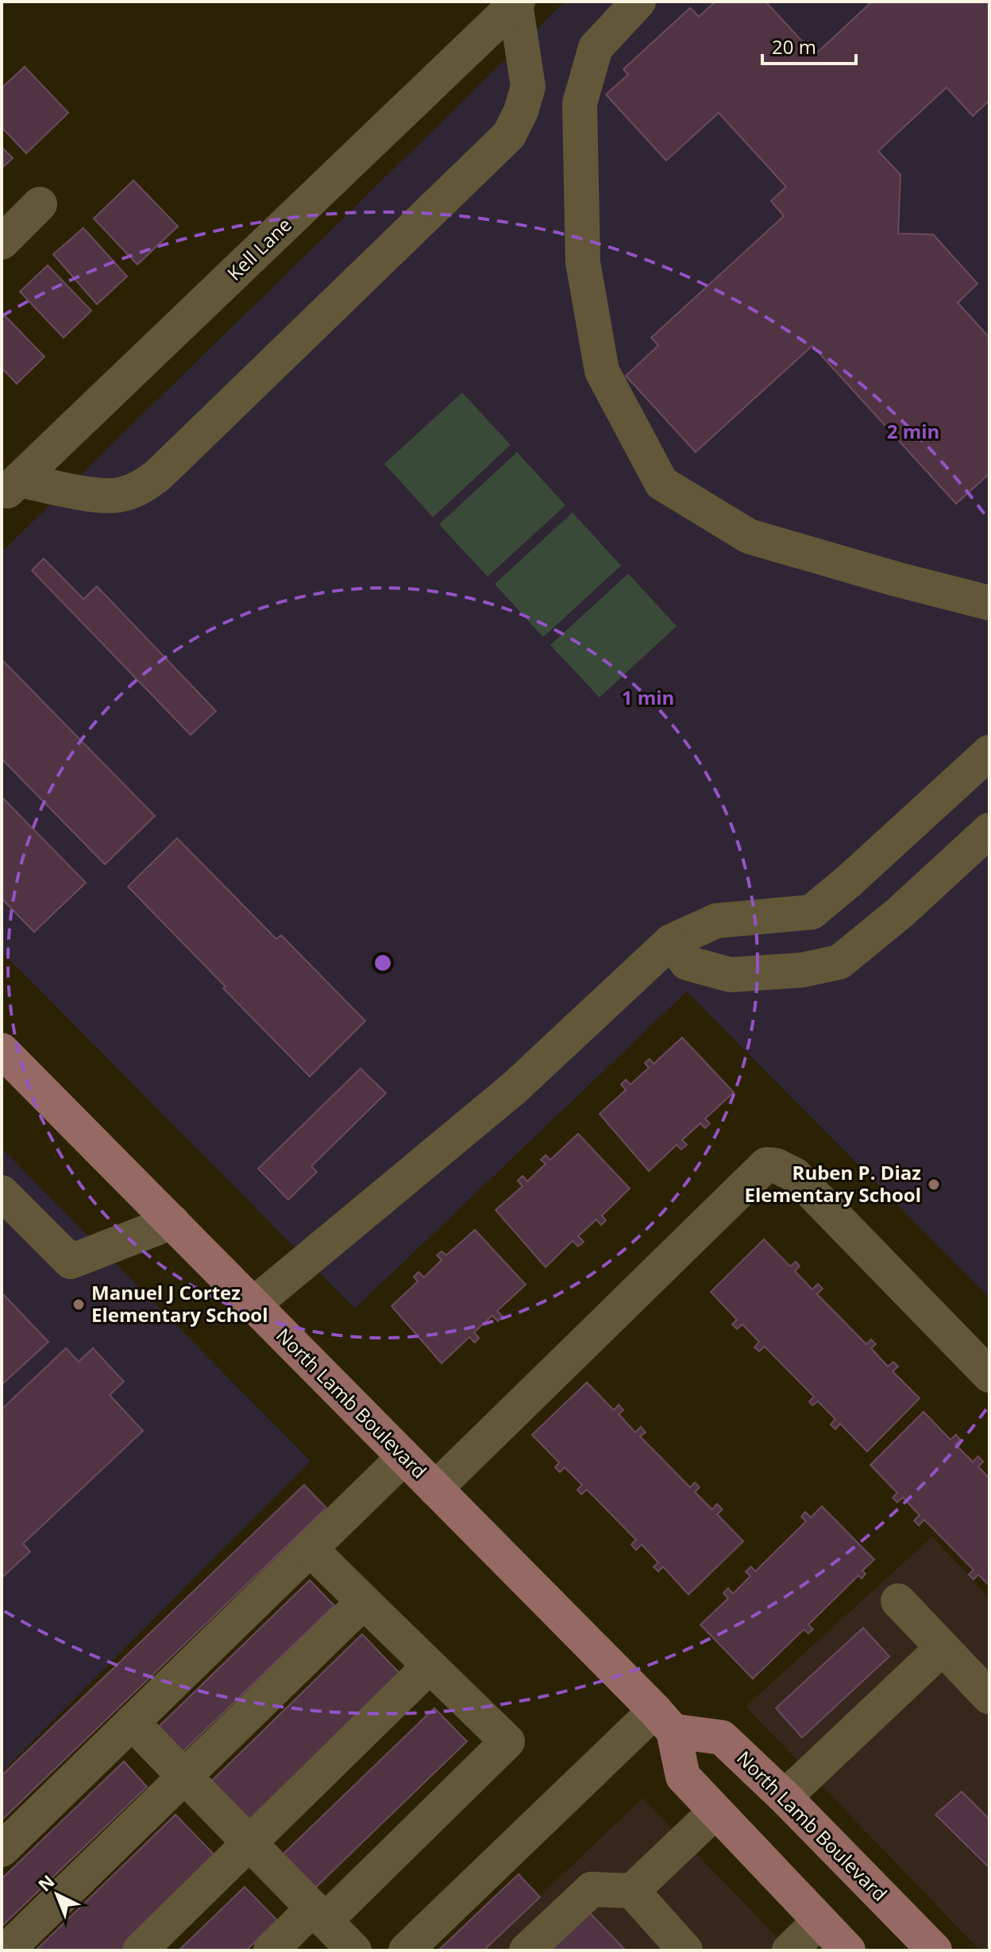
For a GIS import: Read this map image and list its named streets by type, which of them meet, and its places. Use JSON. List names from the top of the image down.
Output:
{
  "streets": {
    "main road": ["North Lamb Boulevard"],
    "street": ["Kell Lane"]
  },
  "places": ["Ruben P. Diaz Elementary School", "Manuel J Cortez Elementary School"],
  "scale_bar": "20 m",
  "north": "top left",
  "rings": ["2 min", "1 min"]
}
